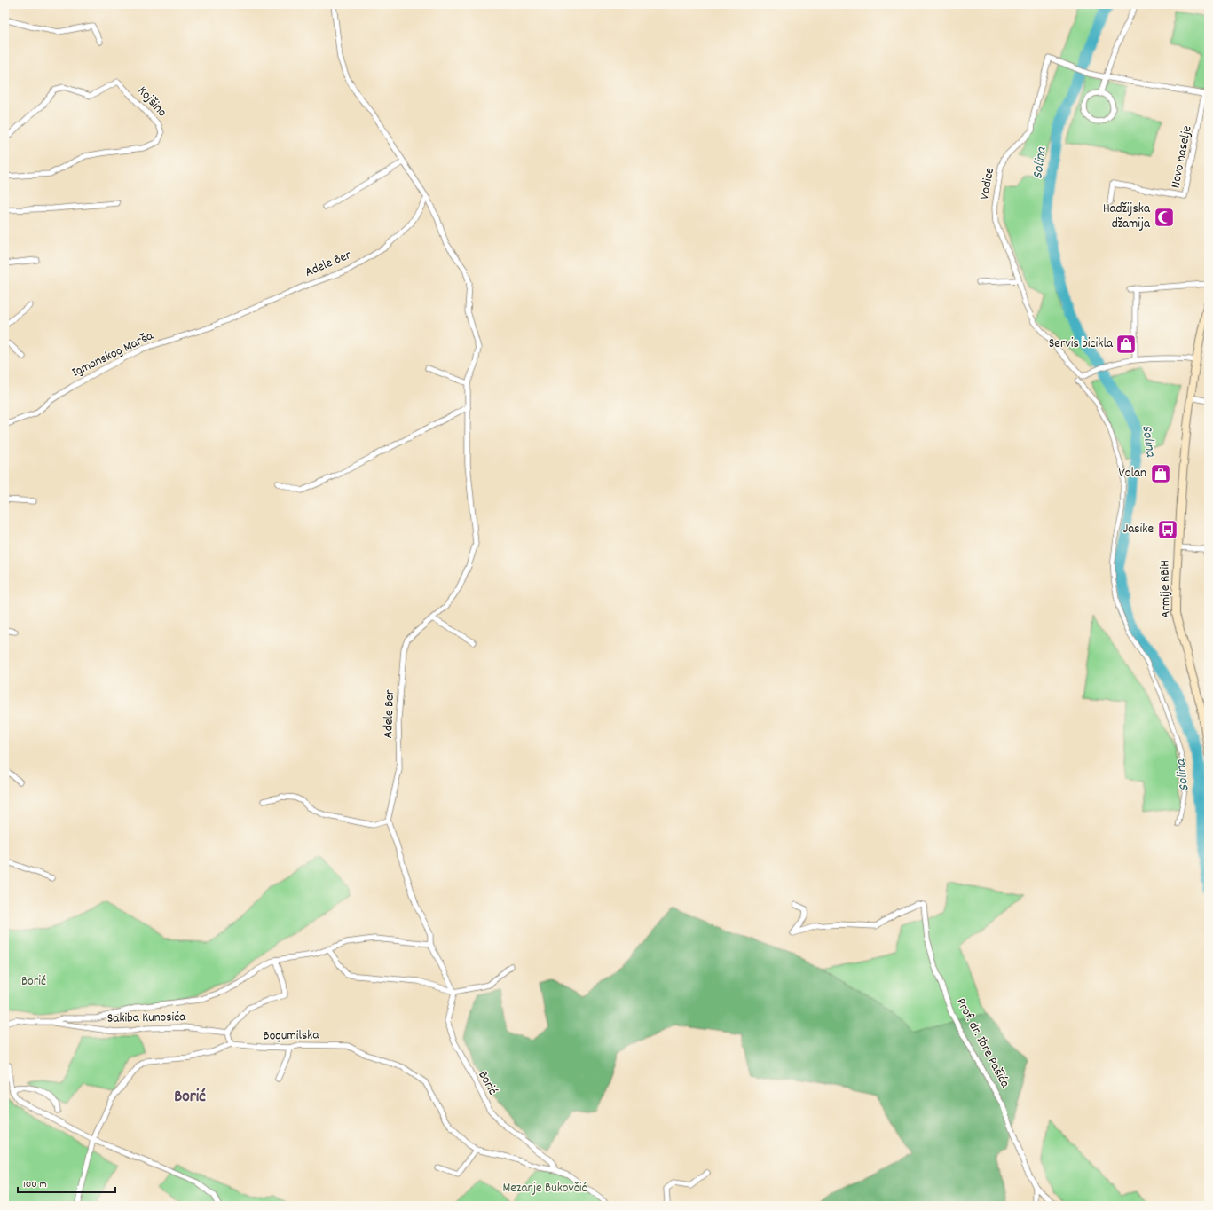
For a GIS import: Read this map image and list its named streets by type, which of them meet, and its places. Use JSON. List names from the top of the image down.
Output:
{
  "streets": {
    "main road": ["Armije RBiH"],
    "street": [
      "Kojšino",
      "Novo naselje",
      "Vodice",
      "Adele Ber",
      "Igmanskog Marša",
      "Sakiba Kunosića",
      "Bogumilska",
      "Prof. dr. Ibre Pašića",
      "Borić"
    ]
  },
  "crossings": [
    ["Novo naselje", "Vodice"],
    ["Adele Ber", "Igmanskog Marša"],
    ["Bogumilska", "Borić"]
  ],
  "districts": ["Borić"],
  "water": ["Solina"],
  "parks": ["Borić", "Mezarje Bukovčić"],
  "places": {
    "mosque": ["Hadžijska džamija"],
    "shop": ["Servis bicikla", "Volan"],
    "bus stop": ["Jasike"]
  },
  "scale_bar": "100 m"
}
